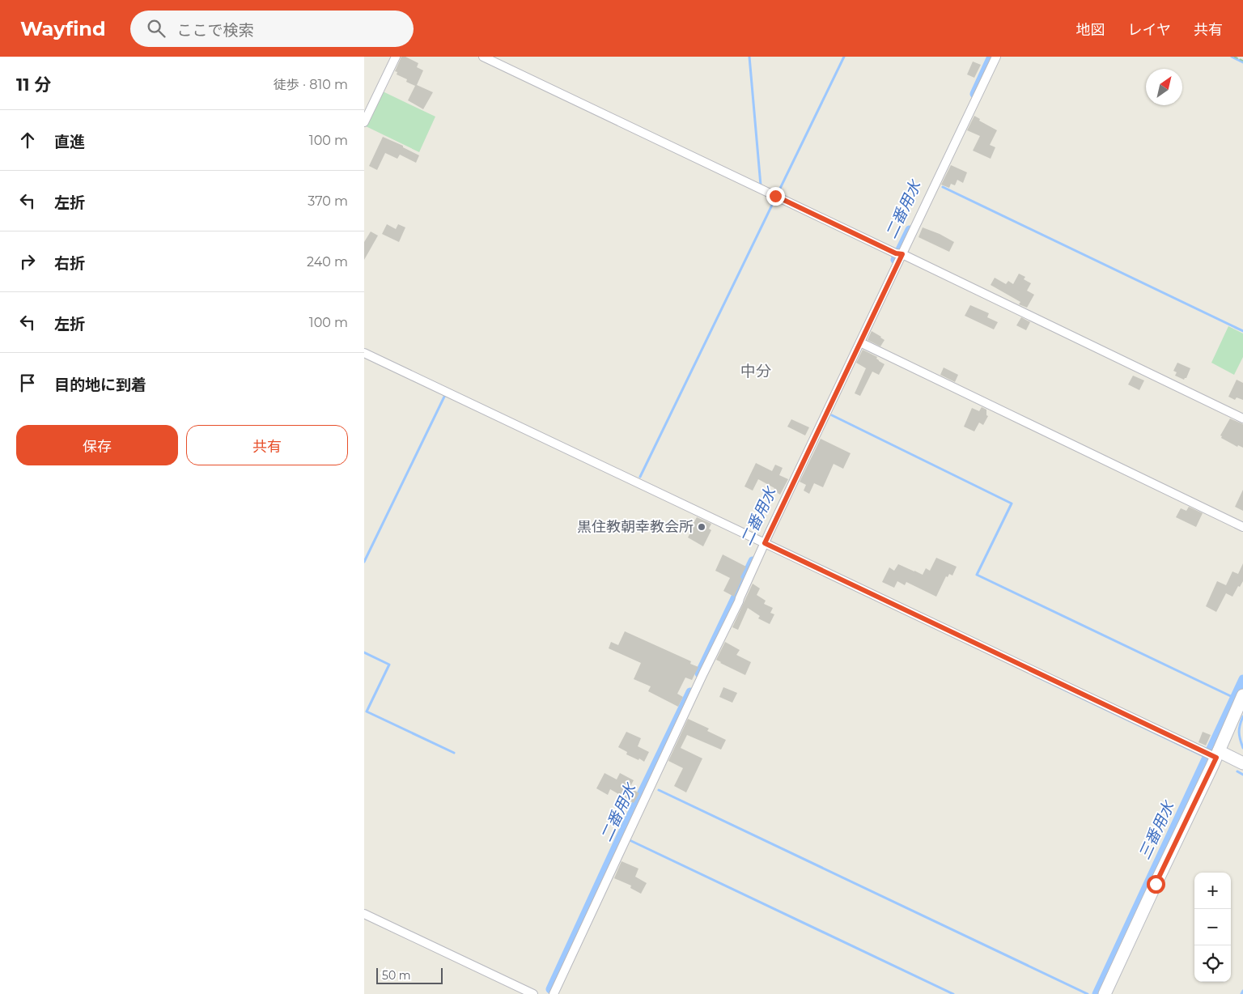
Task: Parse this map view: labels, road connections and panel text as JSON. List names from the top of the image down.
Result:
{
  "districts": ["中分"],
  "water": ["二番用水", "三番用水"],
  "places": ["黒住教朝幸教会所"],
  "scale_bar": "50 m",
  "north": "top right",
  "page": {
    "header": "Wayfind",
    "search": "ここで検索",
    "nav": ["地図", "レイヤ", "共有"],
    "heading": ["11 分", "徒歩 · 810 m"],
    "list": [
      ["直進", "100 m"],
      ["左折", "370 m"],
      ["右折", "240 m"],
      ["左折", "100 m"],
      "目的地に到着"
    ],
    "buttons": ["保存", "共有"],
    "map_buttons": ["+", "−"],
    "scale": "50 m"
  }
}
